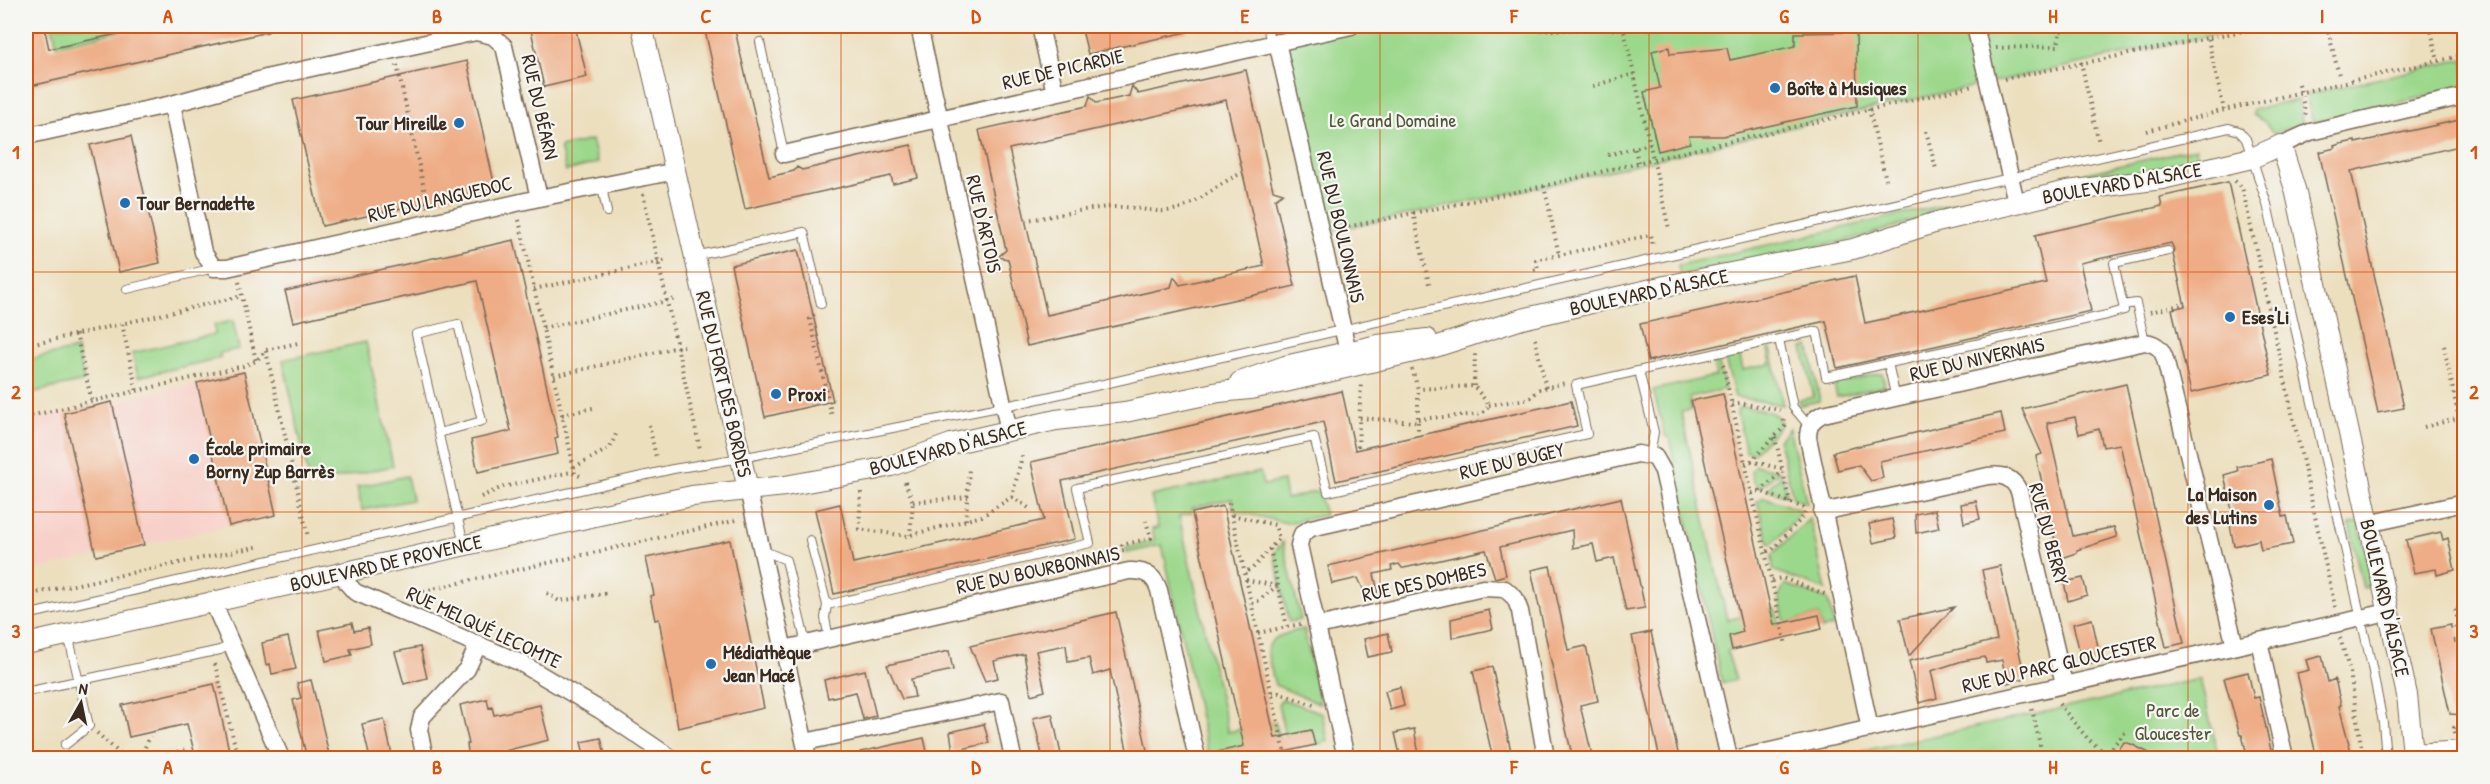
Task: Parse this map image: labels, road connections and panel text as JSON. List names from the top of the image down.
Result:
{
  "streets": {
    "street": [
      "RUE DE PICARDIE",
      "RUE DU BÉARN",
      "BOULEVARD D'ALSACE",
      "RUE DU LANGUEDOC",
      "RUE D'ARTOIS",
      "RUE DU BOULONNAIS",
      "RUE DU NIVERNAIS",
      "RUE DU FORT DES BORDES",
      "RUE DU BUGEY",
      "RUE DU BERRY",
      "BOULEVARD DE PROVENCE",
      "RUE DU BOURBONNAIS",
      "RUE DES DOMBES",
      "RUE MELQUÉ LECOMTE",
      "RUE DU PARC GLOUCESTER"
    ]
  },
  "crossings": [
    ["RUE DE PICARDIE", "RUE D'ARTOIS"],
    ["RUE DE PICARDIE", "RUE DU BOULONNAIS"],
    ["RUE DU BÉARN", "RUE DU LANGUEDOC"],
    ["BOULEVARD D'ALSACE", "RUE D'ARTOIS"],
    ["BOULEVARD D'ALSACE", "RUE DU BOULONNAIS"],
    ["BOULEVARD D'ALSACE", "RUE DU FORT DES BORDES"],
    ["BOULEVARD D'ALSACE", "BOULEVARD DE PROVENCE"],
    ["BOULEVARD D'ALSACE", "RUE DU PARC GLOUCESTER"],
    ["RUE DU LANGUEDOC", "RUE DU FORT DES BORDES"],
    ["RUE DU FORT DES BORDES", "BOULEVARD DE PROVENCE"],
    ["RUE DU FORT DES BORDES", "RUE DU BOURBONNAIS"],
    ["RUE DU BUGEY", "RUE DES DOMBES"],
    ["RUE DU BERRY", "RUE DU PARC GLOUCESTER"],
    ["BOULEVARD DE PROVENCE", "RUE MELQUÉ LECOMTE"]
  ],
  "parks": ["Le Grand Domaine", "Parc de Gloucester"],
  "places": [
    "Boîte à Musiques",
    "Tour Mireille",
    "Tour Bernadette",
    "Eses'Li",
    "Proxi",
    "École primaire Borny Zup Barrès",
    "La Maison des Lutins",
    "Médiathèque Jean Macé"
  ],
  "north": "top",
  "grid": {
    "columns": [
      "A",
      "B",
      "C",
      "D",
      "E",
      "F",
      "G",
      "H",
      "I"
    ],
    "rows": ["1", "2", "3"]
  }
}
